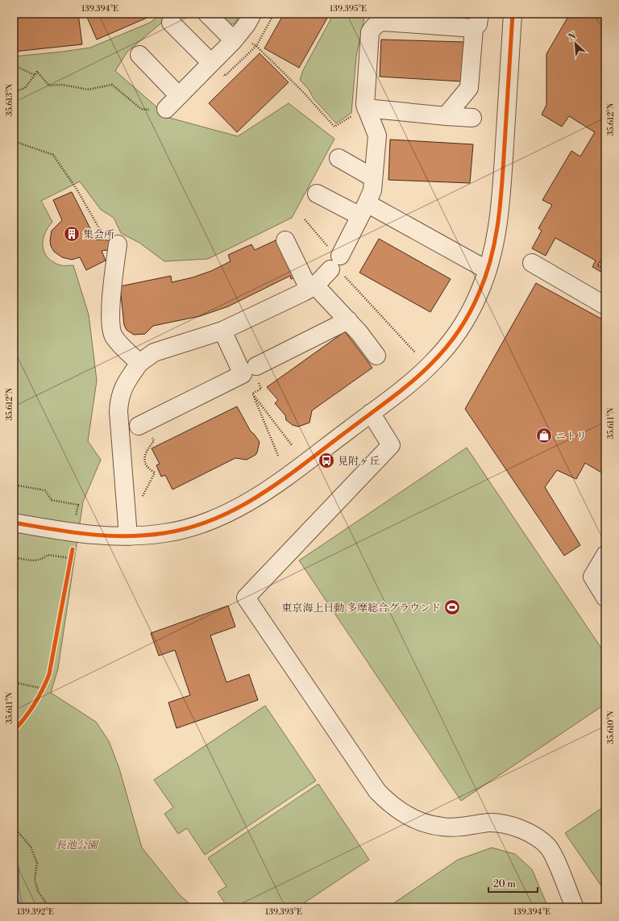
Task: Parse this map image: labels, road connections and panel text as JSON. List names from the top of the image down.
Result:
{
  "parks": ["長池公園"],
  "places": {
    "building": ["集会所"],
    "shop": ["ニトリ"],
    "bus stop": ["見附ヶ丘"],
    "sports": ["東京海上日動 多摩総合グラウンド"]
  },
  "scale_bar": "20 m",
  "north": "top left",
  "coordinates": [
    "139.394°E",
    "139.395°E",
    "35.613°N",
    "35.612°N",
    "35.611°N",
    "35.610°N",
    "139.392°E",
    "139.393°E"
  ]
}
